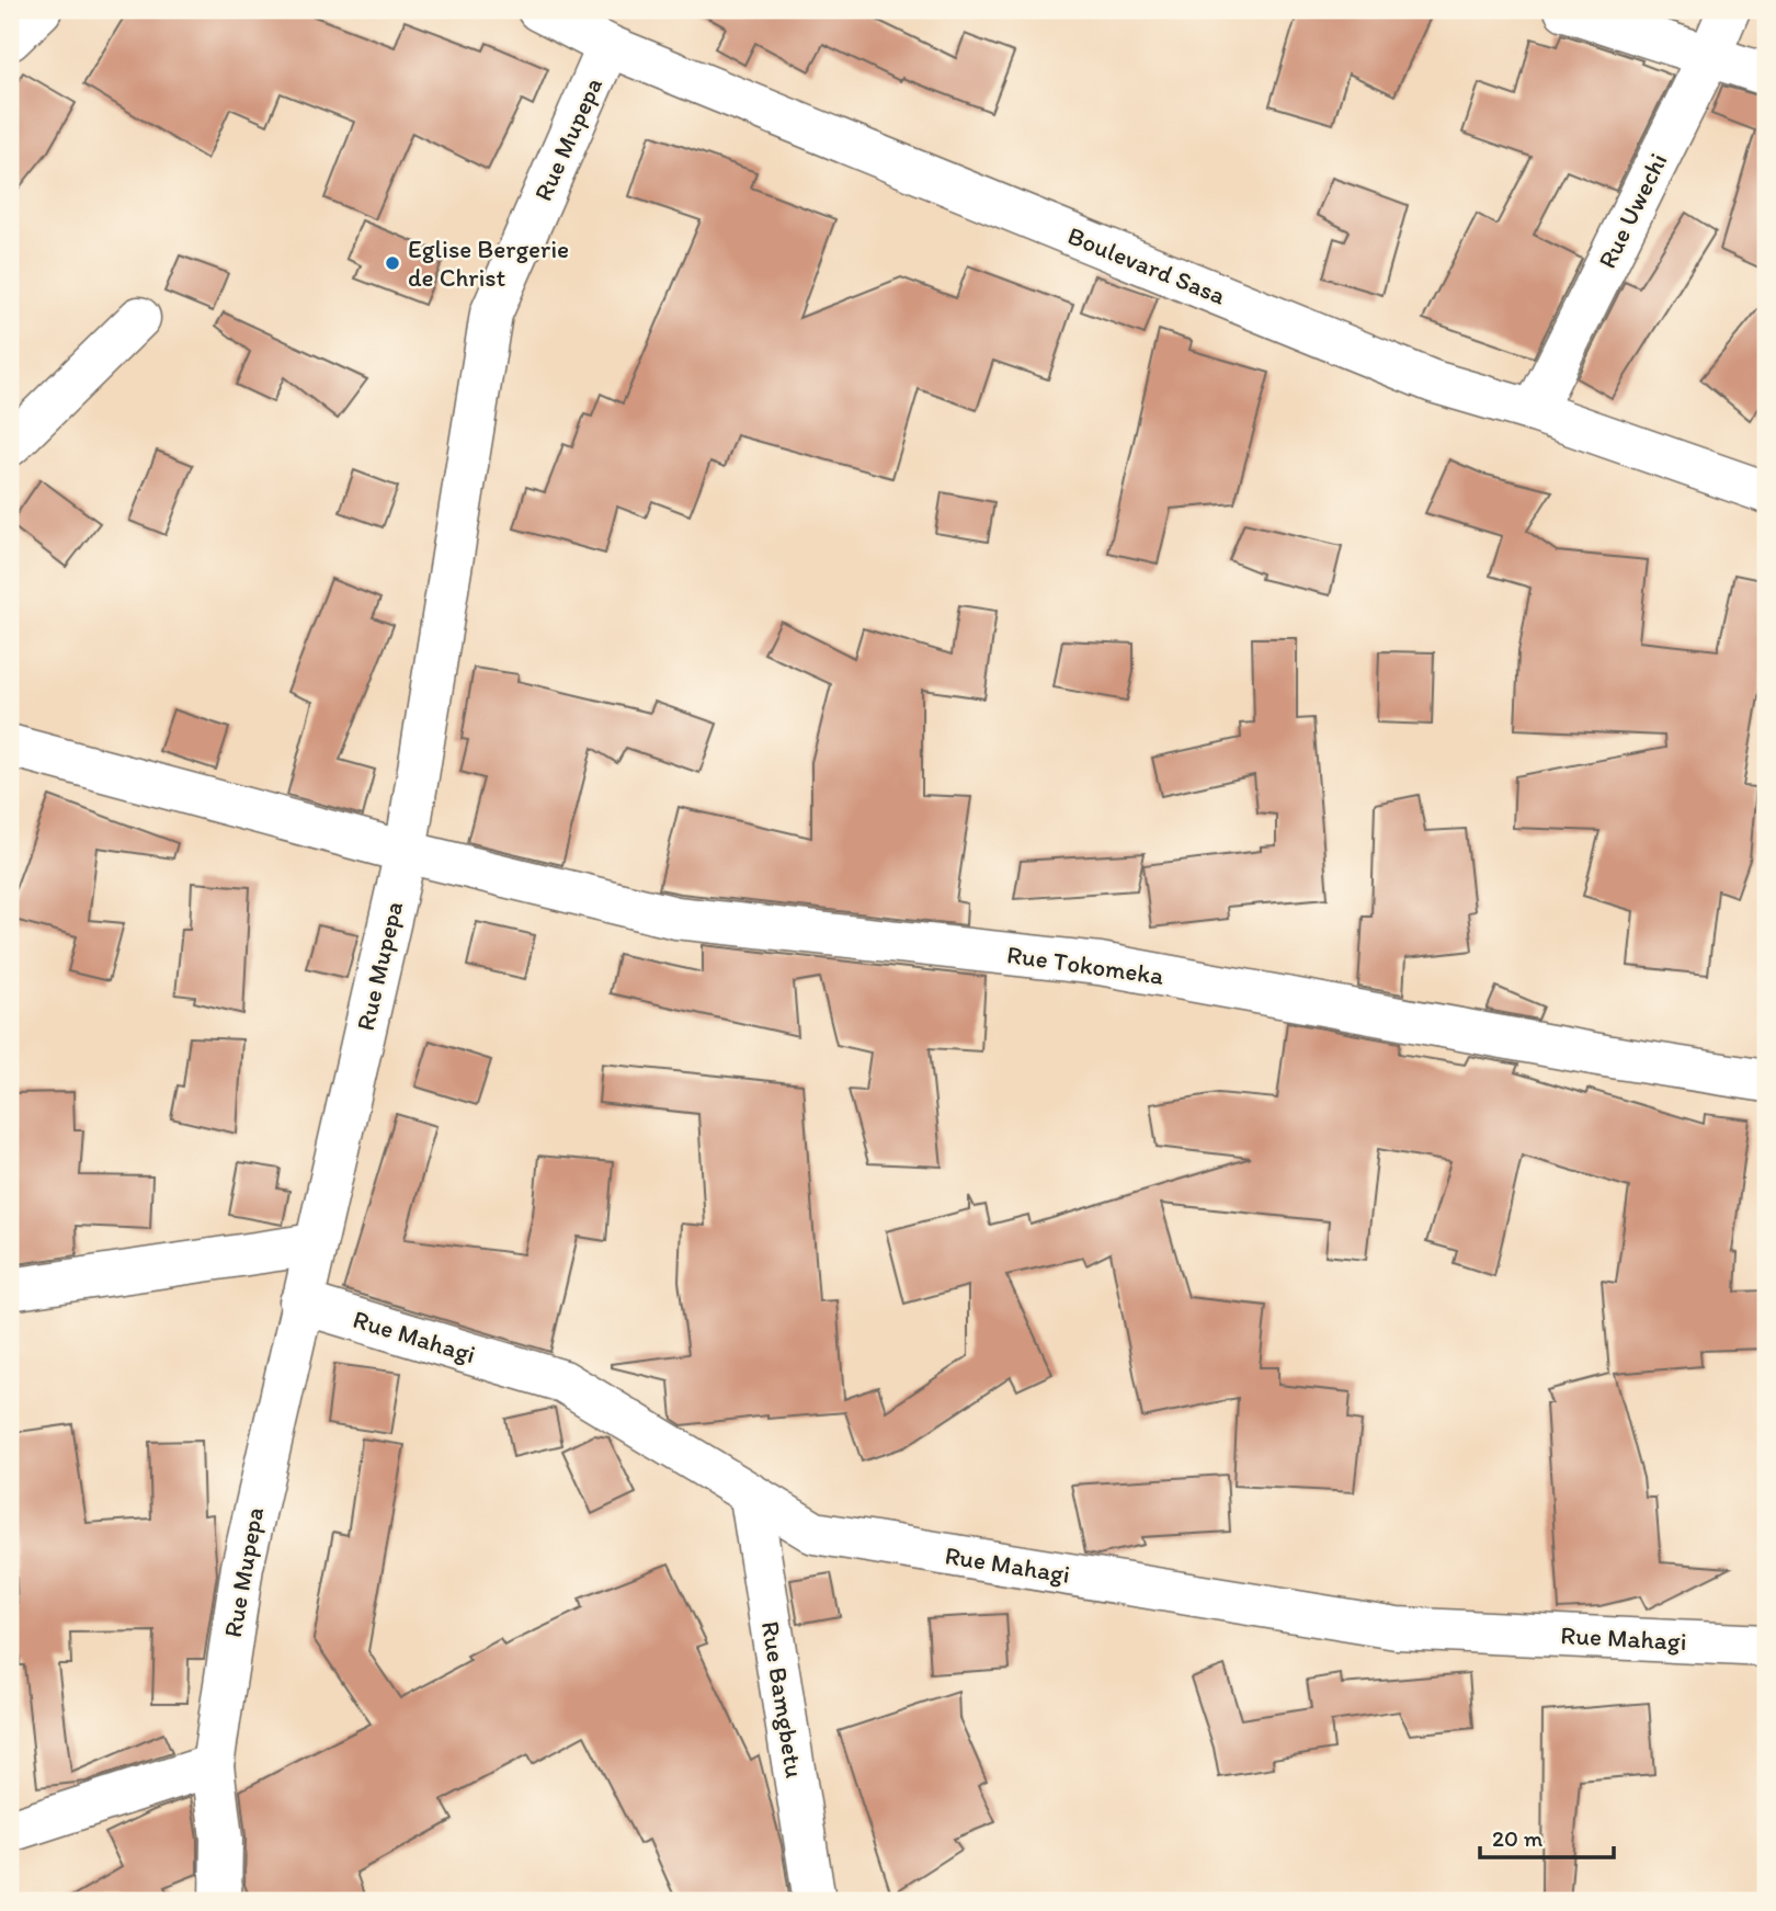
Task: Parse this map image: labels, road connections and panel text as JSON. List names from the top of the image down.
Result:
{
  "streets": {
    "street": [
      "Rue Mupepa",
      "Rue Uwechi",
      "Boulevard Sasa",
      "Rue Tokomeka",
      "Rue Mahagi",
      "Rue Bamgbetu"
    ]
  },
  "crossings": [
    ["Rue Mupepa", "Boulevard Sasa"],
    ["Rue Mupepa", "Rue Tokomeka"],
    ["Rue Mupepa", "Rue Mahagi"],
    ["Rue Uwechi", "Boulevard Sasa"],
    ["Rue Mahagi", "Rue Bamgbetu"]
  ],
  "places": ["Eglise Bergerie de Christ"],
  "scale_bar": "20 m"
}
